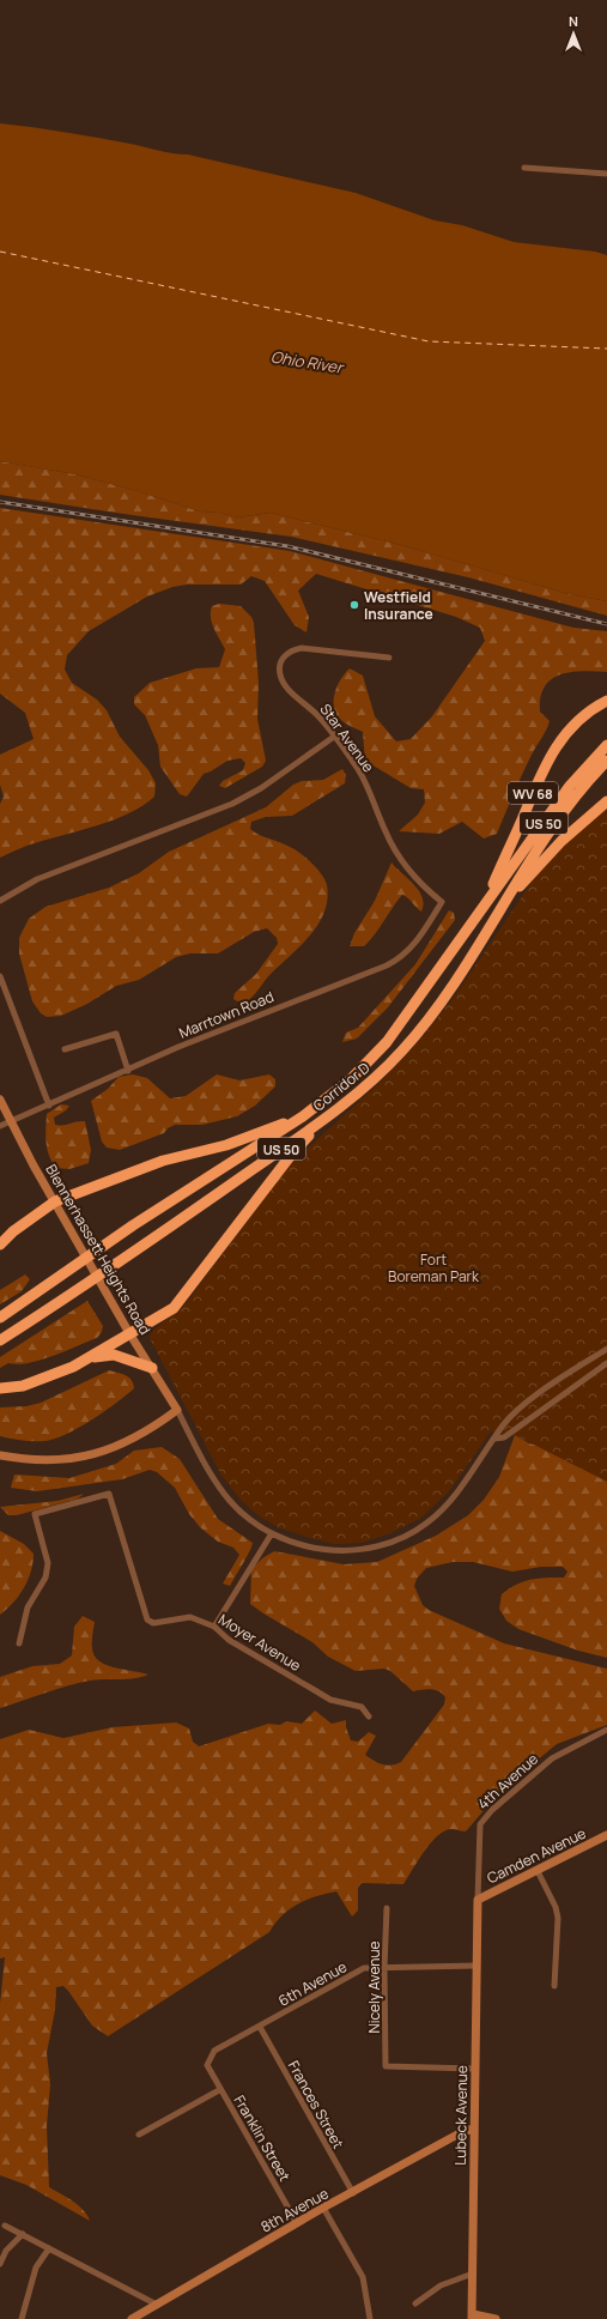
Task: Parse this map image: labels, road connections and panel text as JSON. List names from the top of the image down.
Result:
{
  "streets": {
    "highway": ["WV 68", "US 50", "Corridor D"],
    "street": [
      "Star Avenue",
      "Marrtown Road",
      "Blennerhassett Heights Road",
      "Moyer Avenue",
      "4th Avenue",
      "Camden Avenue",
      "6th Avenue",
      "Nicely Avenue",
      "Frances Street",
      "Lubeck Avenue",
      "Franklin Street",
      "8th Avenue"
    ]
  },
  "crossings": [
    ["Star Avenue", "Marrtown Road"],
    ["WV 68", "Corridor D"],
    ["4th Avenue", "Camden Avenue"],
    ["4th Avenue", "Lubeck Avenue"],
    ["6th Avenue", "Nicely Avenue"],
    ["6th Avenue", "Frances Street"],
    ["6th Avenue", "Lubeck Avenue"],
    ["6th Avenue", "Franklin Street"],
    ["Nicely Avenue", "Lubeck Avenue"],
    ["Frances Street", "8th Avenue"],
    ["Lubeck Avenue", "8th Avenue"],
    ["Franklin Street", "8th Avenue"]
  ],
  "water": ["Ohio River"],
  "parks": ["Fort Boreman Park"],
  "places": ["Westfield Insurance"],
  "north": "top"
}
